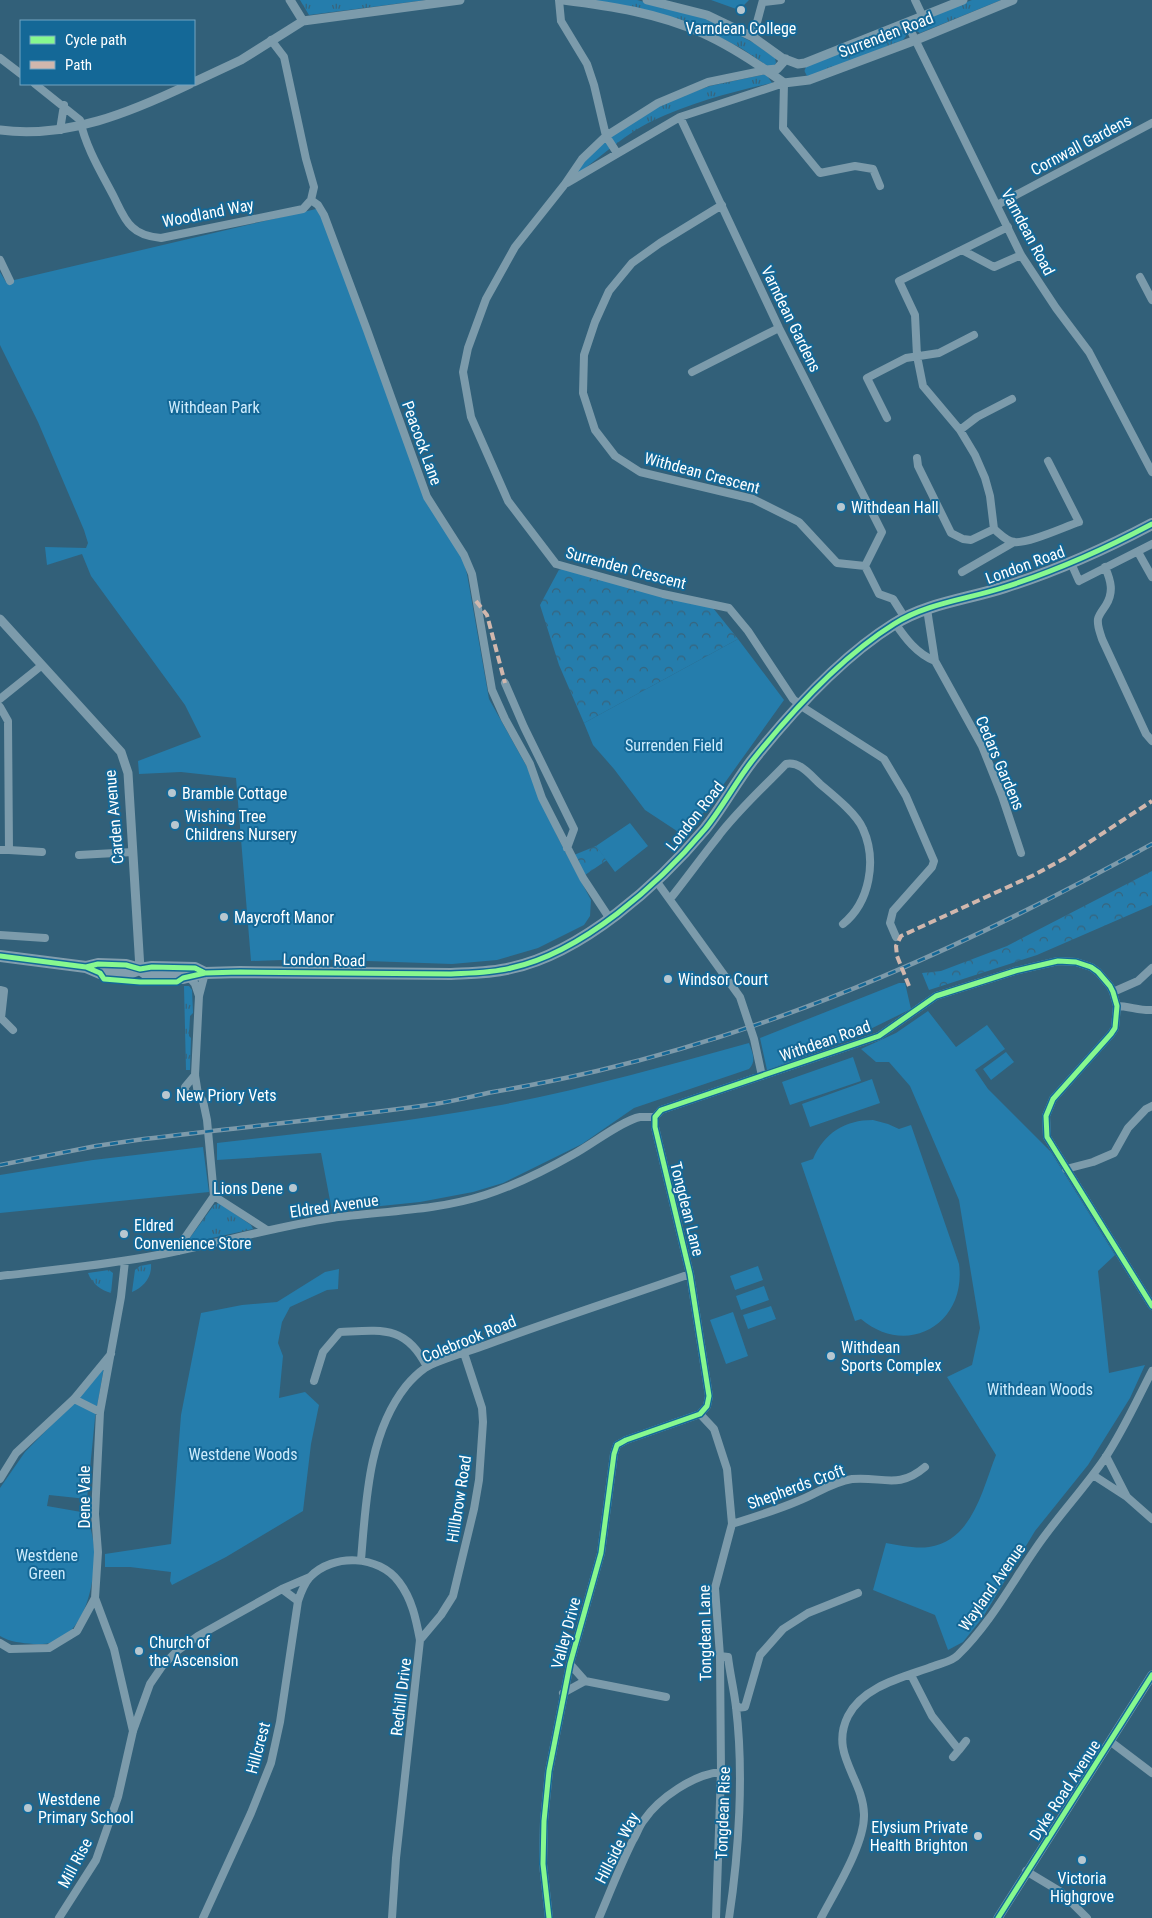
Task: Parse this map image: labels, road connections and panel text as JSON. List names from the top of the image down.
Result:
{
  "streets": {
    "highway": ["London Road"],
    "street": [
      "Surrenden Road",
      "Cornwall Gardens",
      "Woodland Way",
      "Varndean Road",
      "Varndean Gardens",
      "Peacock Lane",
      "Withdean Crescent",
      "Surrenden Crescent",
      "Cedars Gardens",
      "Carden Avenue",
      "Withdean Road",
      "Eldred Avenue",
      "Tongdean Lane",
      "Colebrook Road",
      "Shepherds Croft",
      "Dene Vale",
      "Hillbrow Road",
      "Wayland Avenue",
      "Valley Drive",
      "Redhill Drive",
      "Hillcrest",
      "Dyke Road Avenue",
      "Tongdean Rise",
      "Hillside Way",
      "Mill Rise"
    ]
  },
  "crossings": [
    ["Surrenden Road", "Varndean Road"],
    ["Surrenden Road", "Surrenden Crescent"],
    ["Cornwall Gardens", "Varndean Road"],
    ["Woodland Way", "Peacock Lane"],
    ["Varndean Gardens", "Withdean Crescent"],
    ["Varndean Gardens", "Surrenden Crescent"],
    ["Varndean Gardens", "Cedars Gardens"],
    ["Peacock Lane", "London Road"],
    ["Withdean Crescent", "Cedars Gardens"],
    ["London Road", "Surrenden Crescent"],
    ["London Road", "Cedars Gardens"],
    ["London Road", "Carden Avenue"],
    ["Eldred Avenue", "Tongdean Lane"],
    ["Eldred Avenue", "Dene Vale"],
    ["Tongdean Lane", "Colebrook Road"],
    ["Tongdean Lane", "Shepherds Croft"],
    ["Tongdean Lane", "Valley Drive"],
    ["Tongdean Lane", "Tongdean Rise"],
    ["Tongdean Lane", "Hillside Way"],
    ["Colebrook Road", "Hillbrow Road"],
    ["Colebrook Road", "Redhill Drive"],
    ["Dene Vale", "Mill Rise"],
    ["Hillbrow Road", "Redhill Drive"],
    ["Hillcrest", "Mill Rise"]
  ],
  "parks": [
    "Withdean Park",
    "Surrenden Field",
    "Withdean Woods",
    "Westdene Woods",
    "Westdene Green"
  ],
  "places": [
    "Varndean College",
    "Withdean Hall",
    "Bramble Cottage",
    "Wishing Tree Childrens Nursery",
    "Maycroft Manor",
    "Windsor Court",
    "New Priory Vets",
    "Lions Dene",
    "Eldred Convenience Store",
    "Withdean Sports Complex",
    "Church of the Ascension",
    "Westdene Primary School",
    "Elysium Private Health Brighton",
    "Victoria Highgrove"
  ],
  "legend": ["Cycle path", "Path"]
}
